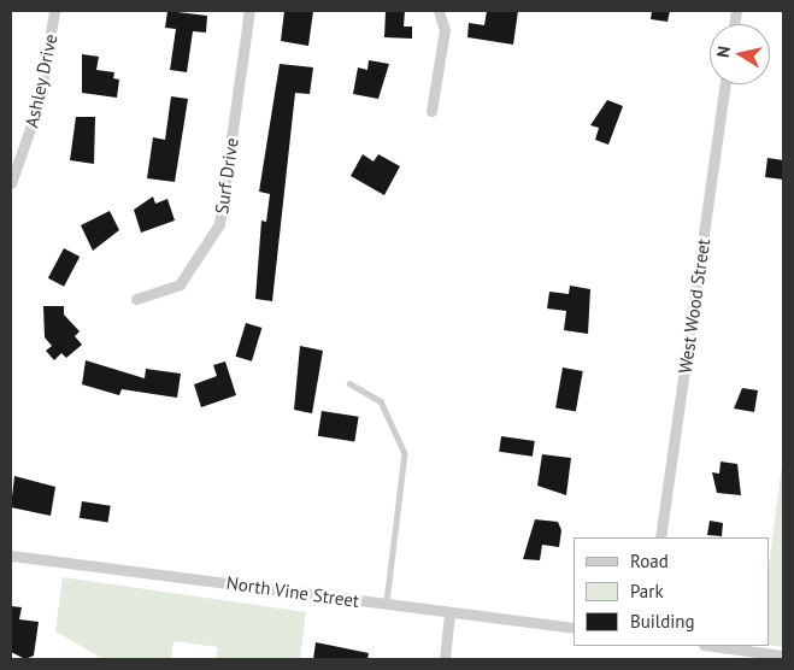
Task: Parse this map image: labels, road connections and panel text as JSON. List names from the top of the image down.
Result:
{
  "streets": {
    "street": [
      "Ashley Drive",
      "Surf Drive",
      "West Wood Street",
      "North Vine Street"
    ]
  },
  "legend": ["Road", "Park", "Building"],
  "north": "left"
}
